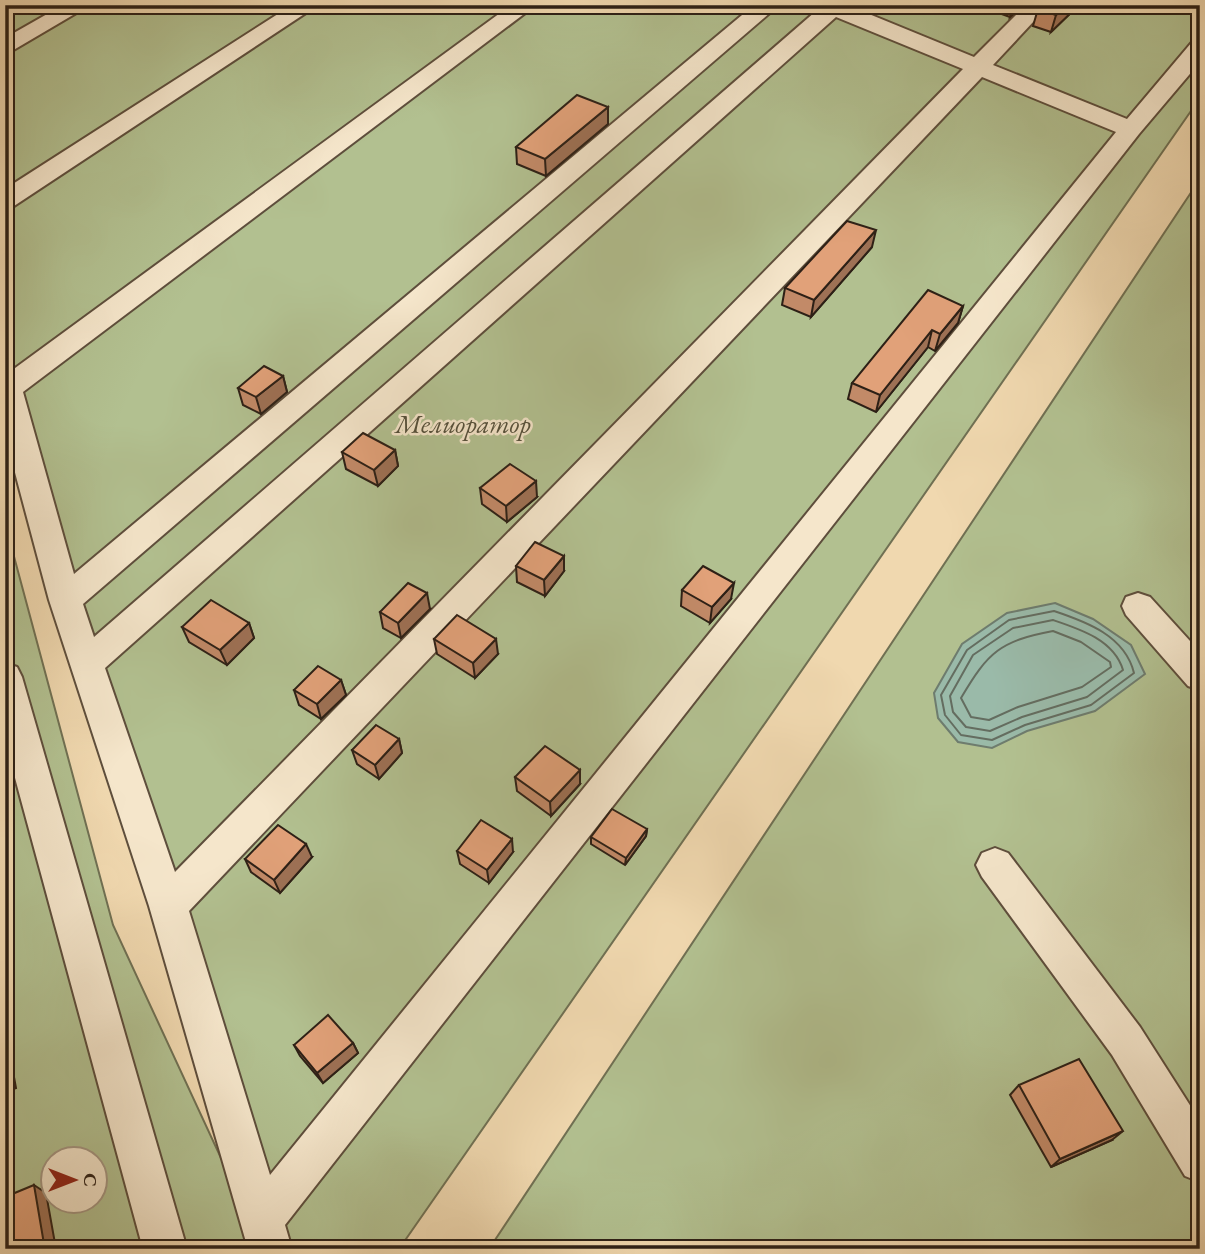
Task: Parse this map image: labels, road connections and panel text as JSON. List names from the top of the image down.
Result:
{
  "parks": ["Мелиоратор"],
  "north": "right"
}
